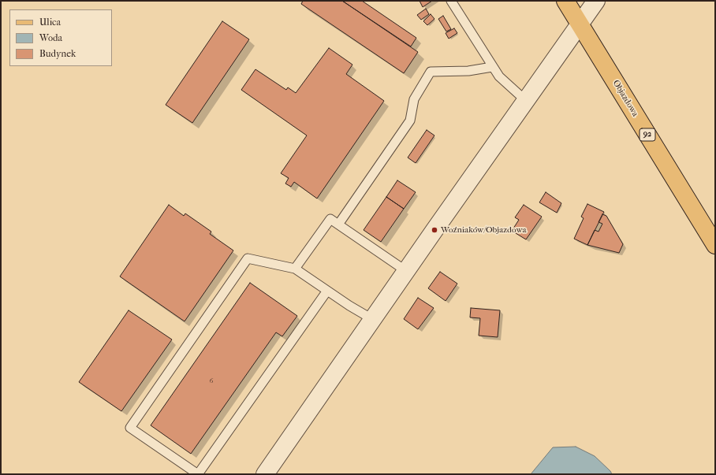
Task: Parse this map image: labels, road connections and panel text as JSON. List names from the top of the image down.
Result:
{
  "streets": {
    "main road": ["Objazdowa", "92"]
  },
  "places": ["Woźniaków/Objazdowa"],
  "house_numbers": ["6"],
  "legend": ["Ulica", "Woda", "Budynek"]
}
